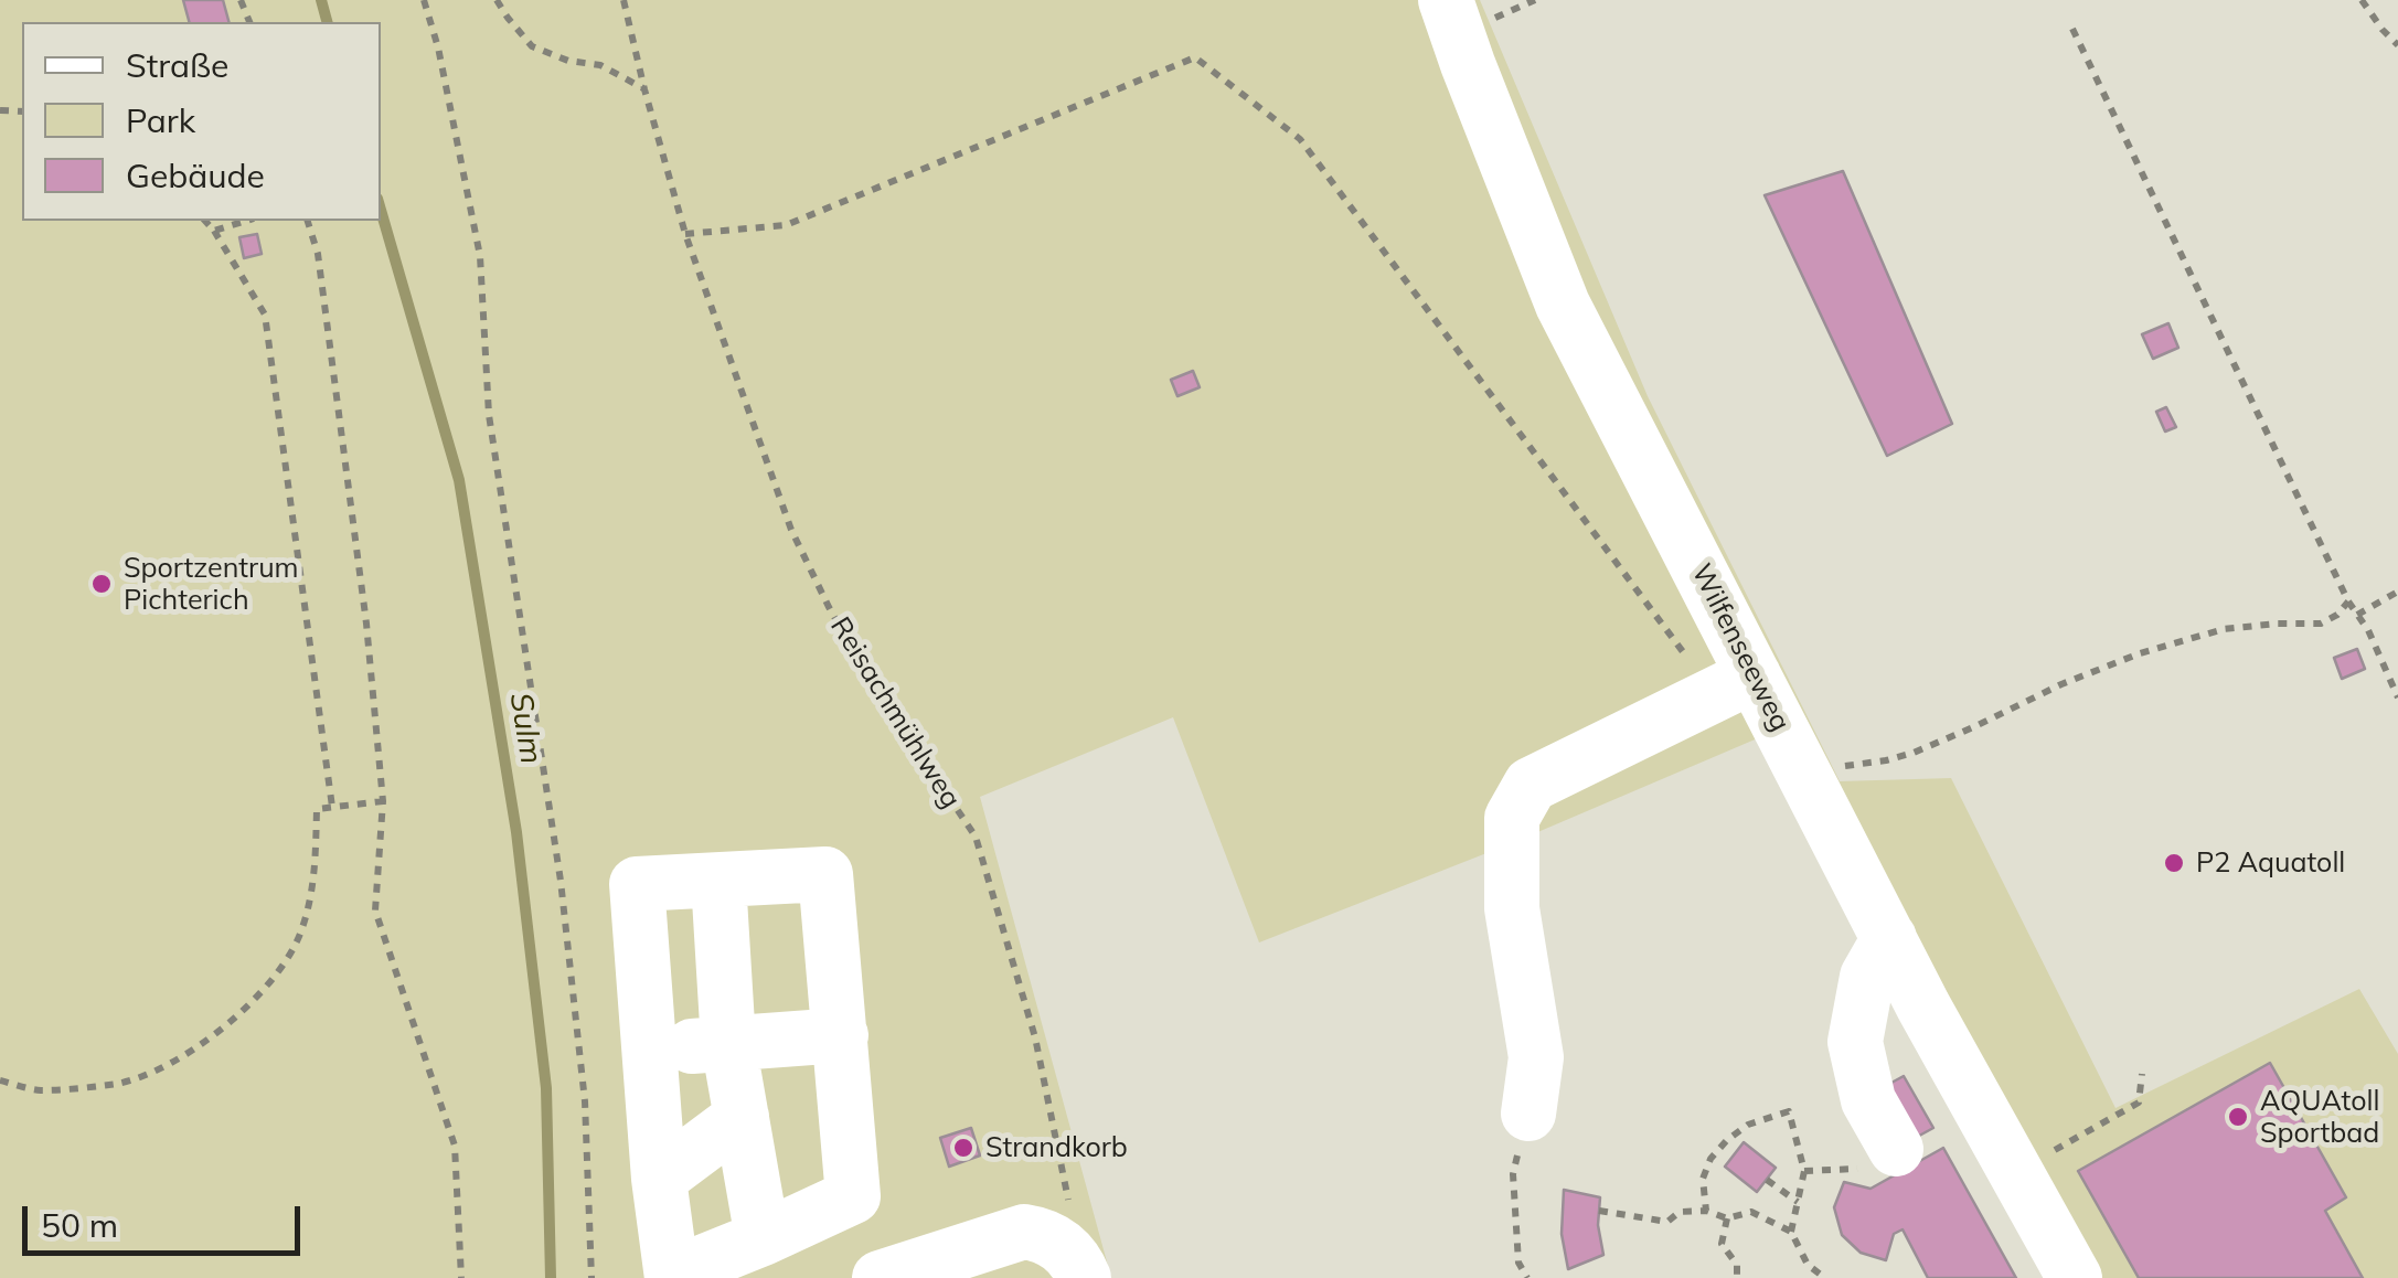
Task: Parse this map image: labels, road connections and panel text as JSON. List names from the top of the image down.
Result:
{
  "streets": {
    "street": ["Wilfenseeweg"],
    "path": ["Reisachmühlweg"]
  },
  "water": ["Sulm"],
  "places": [
    "Sportzentrum Pichterich",
    "P2 Aquatoll",
    "AQUAtoll Sportbad",
    "Strandkorb"
  ],
  "legend": ["Straße", "Park", "Gebäude"],
  "scale_bar": "50 m"
}
